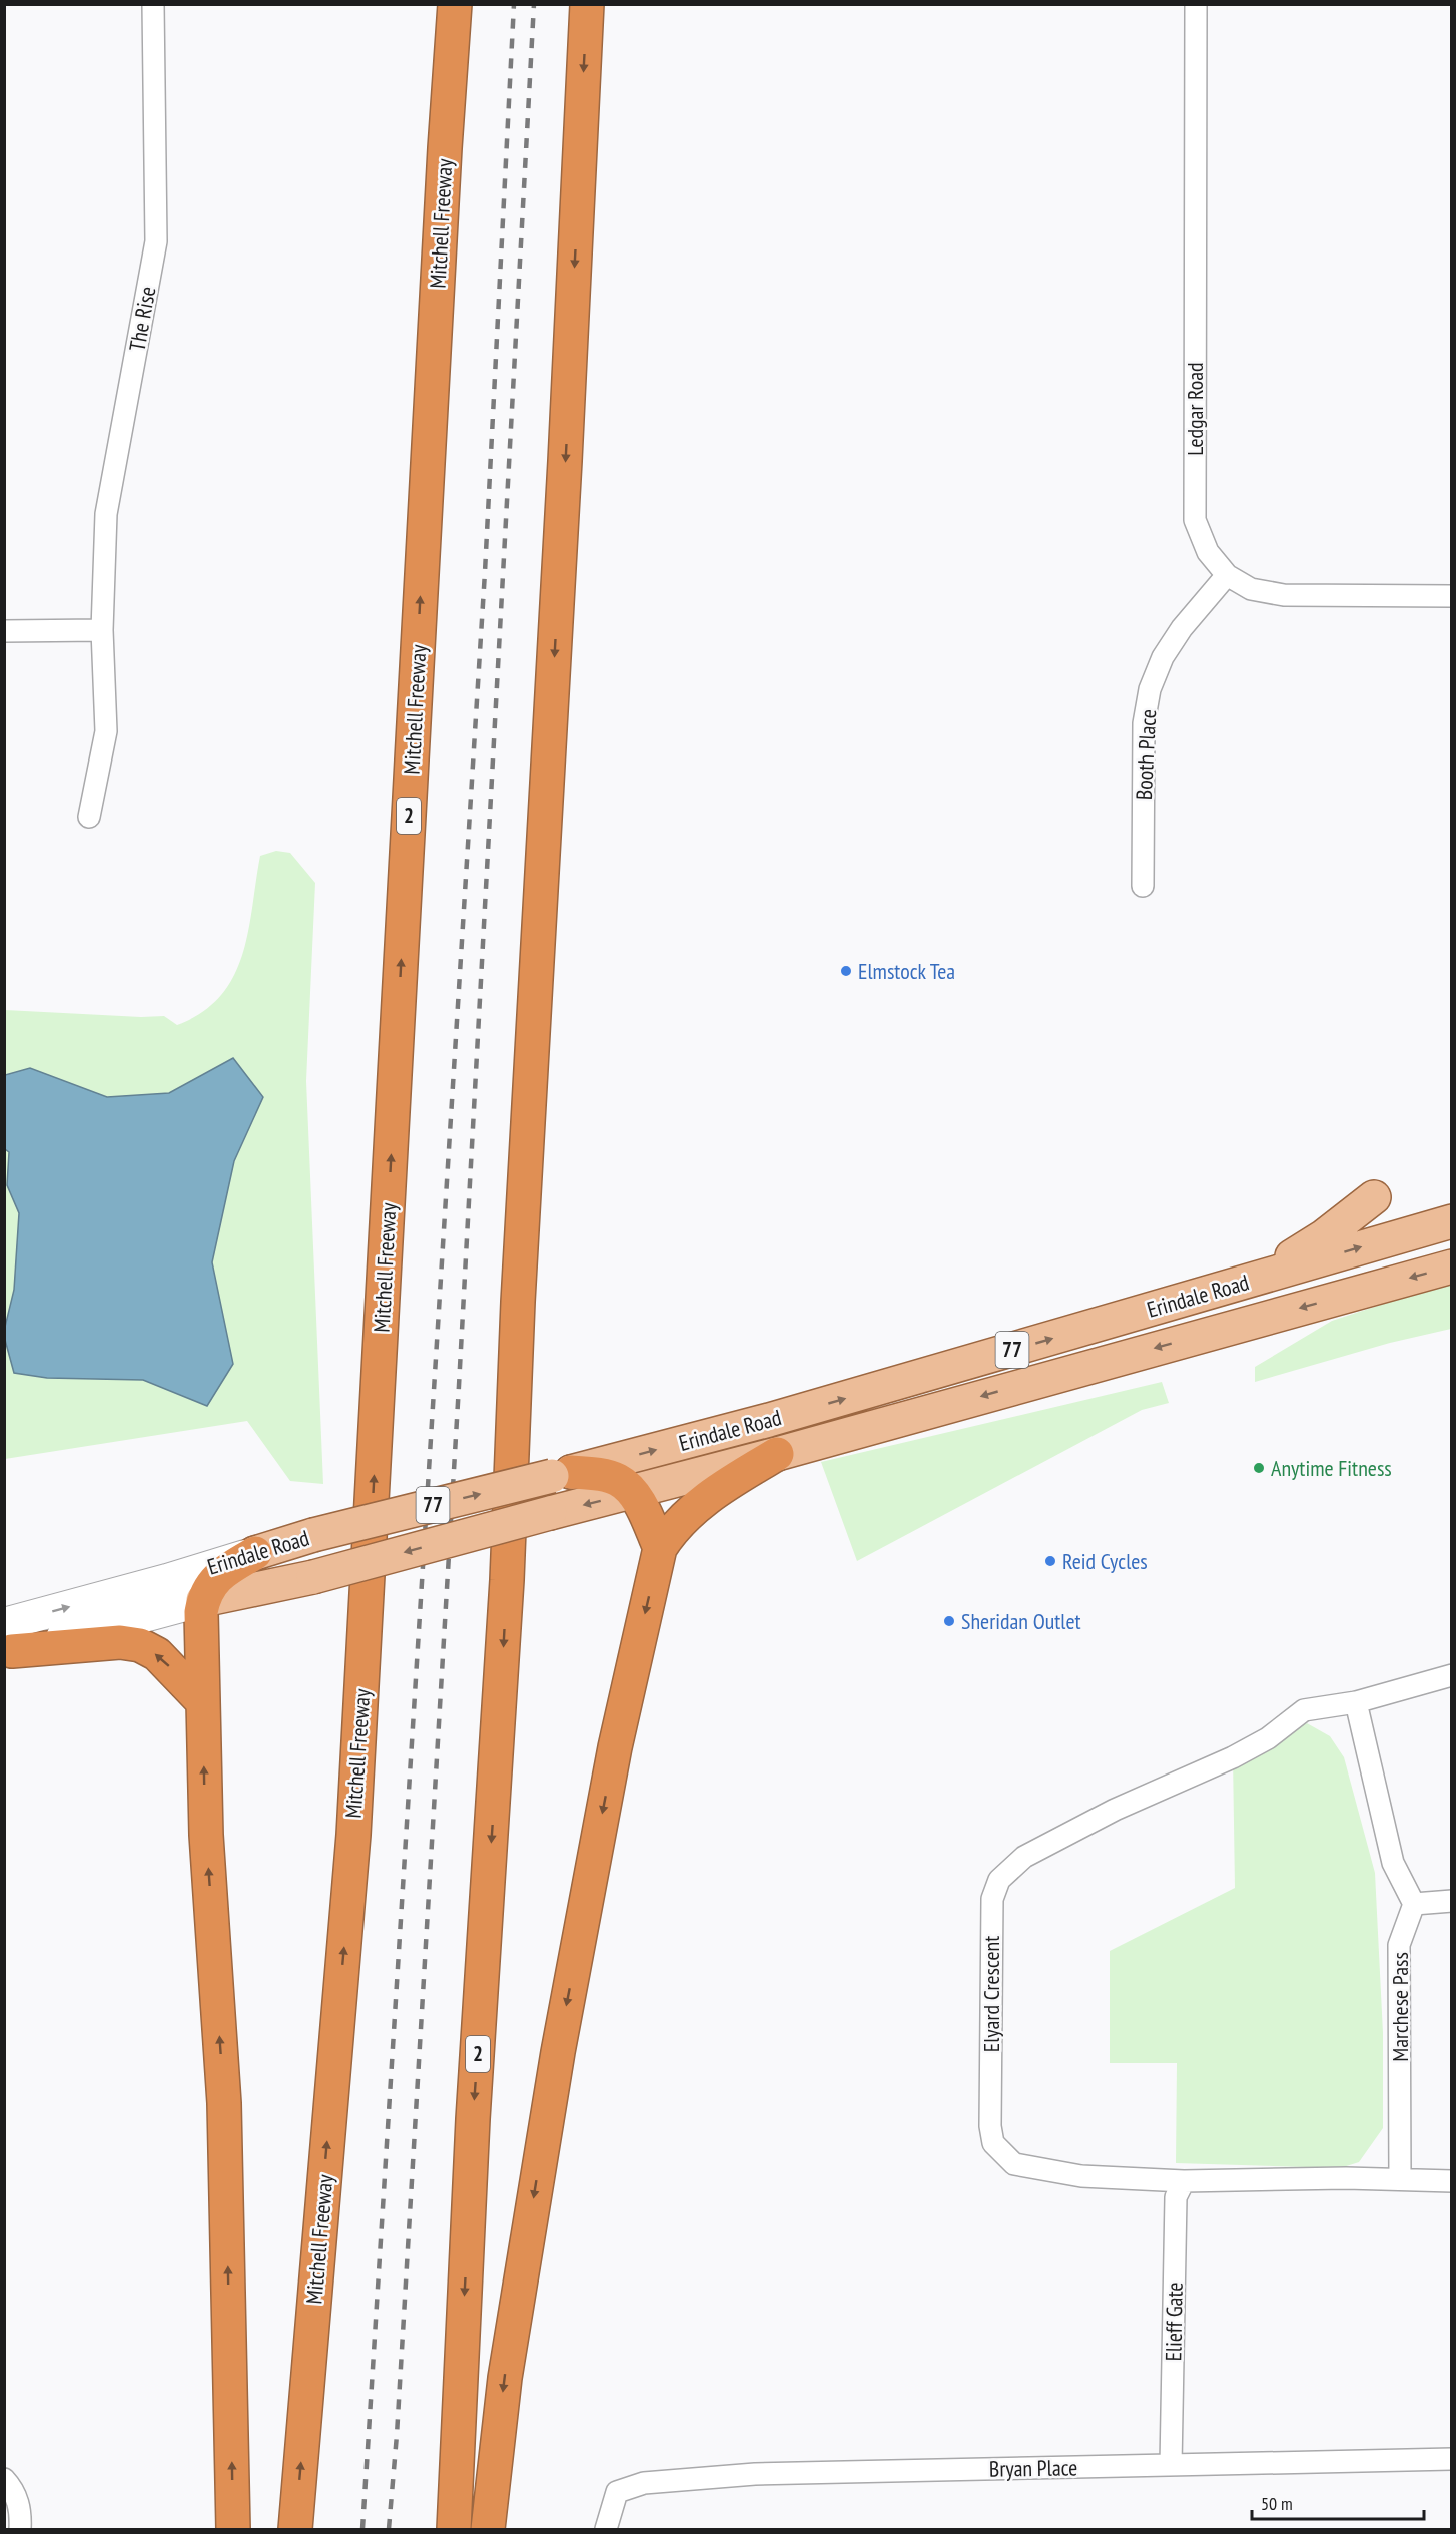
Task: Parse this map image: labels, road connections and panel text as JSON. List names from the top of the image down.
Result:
{
  "streets": {
    "highway": ["Mitchell Freeway", "2"],
    "main road": ["Erindale Road", "77"],
    "street": [
      "The Rise",
      "Ledgar Road",
      "Booth Place",
      "Elyard Crescent",
      "Marchese Pass",
      "Elieff Gate",
      "Bryan Place"
    ]
  },
  "crossings": [
    ["Ledgar Road", "Booth Place"],
    ["Elyard Crescent", "Marchese Pass"],
    ["Elyard Crescent", "Elieff Gate"],
    ["Elieff Gate", "Bryan Place"]
  ],
  "places": [
    "Elmstock Tea",
    "Anytime Fitness",
    "Reid Cycles",
    "Sheridan Outlet"
  ],
  "scale_bar": "50 m"
}
